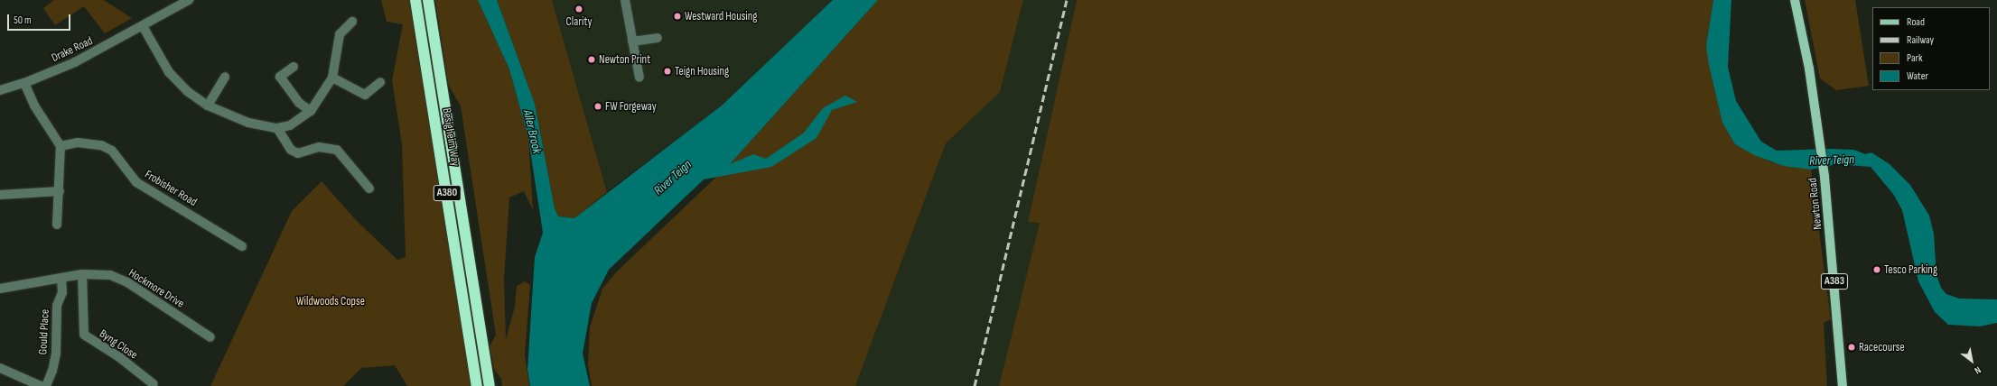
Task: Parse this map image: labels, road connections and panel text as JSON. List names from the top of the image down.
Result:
{
  "streets": {
    "highway": ["Besigheim Way", "A380"],
    "main road": ["Newton Road", "A383"],
    "street": [
      "Drake Road",
      "Frobisher Road",
      "Hockmore Drive",
      "Gould Place",
      "Byng Close"
    ]
  },
  "crossings": [
    ["Hockmore Drive", "Gould Place"],
    ["Hockmore Drive", "Byng Close"]
  ],
  "water": ["Aller Brook", "River Teign"],
  "parks": ["Wildwoods Copse"],
  "places": [
    "Clarity",
    "Westward Housing",
    "Newton Print",
    "Teign Housing",
    "FW Forgeway",
    "Tesco Parking",
    "Racecourse"
  ],
  "legend": [
    "Road",
    "Railway",
    "Park",
    "Water"
  ],
  "scale_bar": "50 m",
  "north": "bottom right"
}
